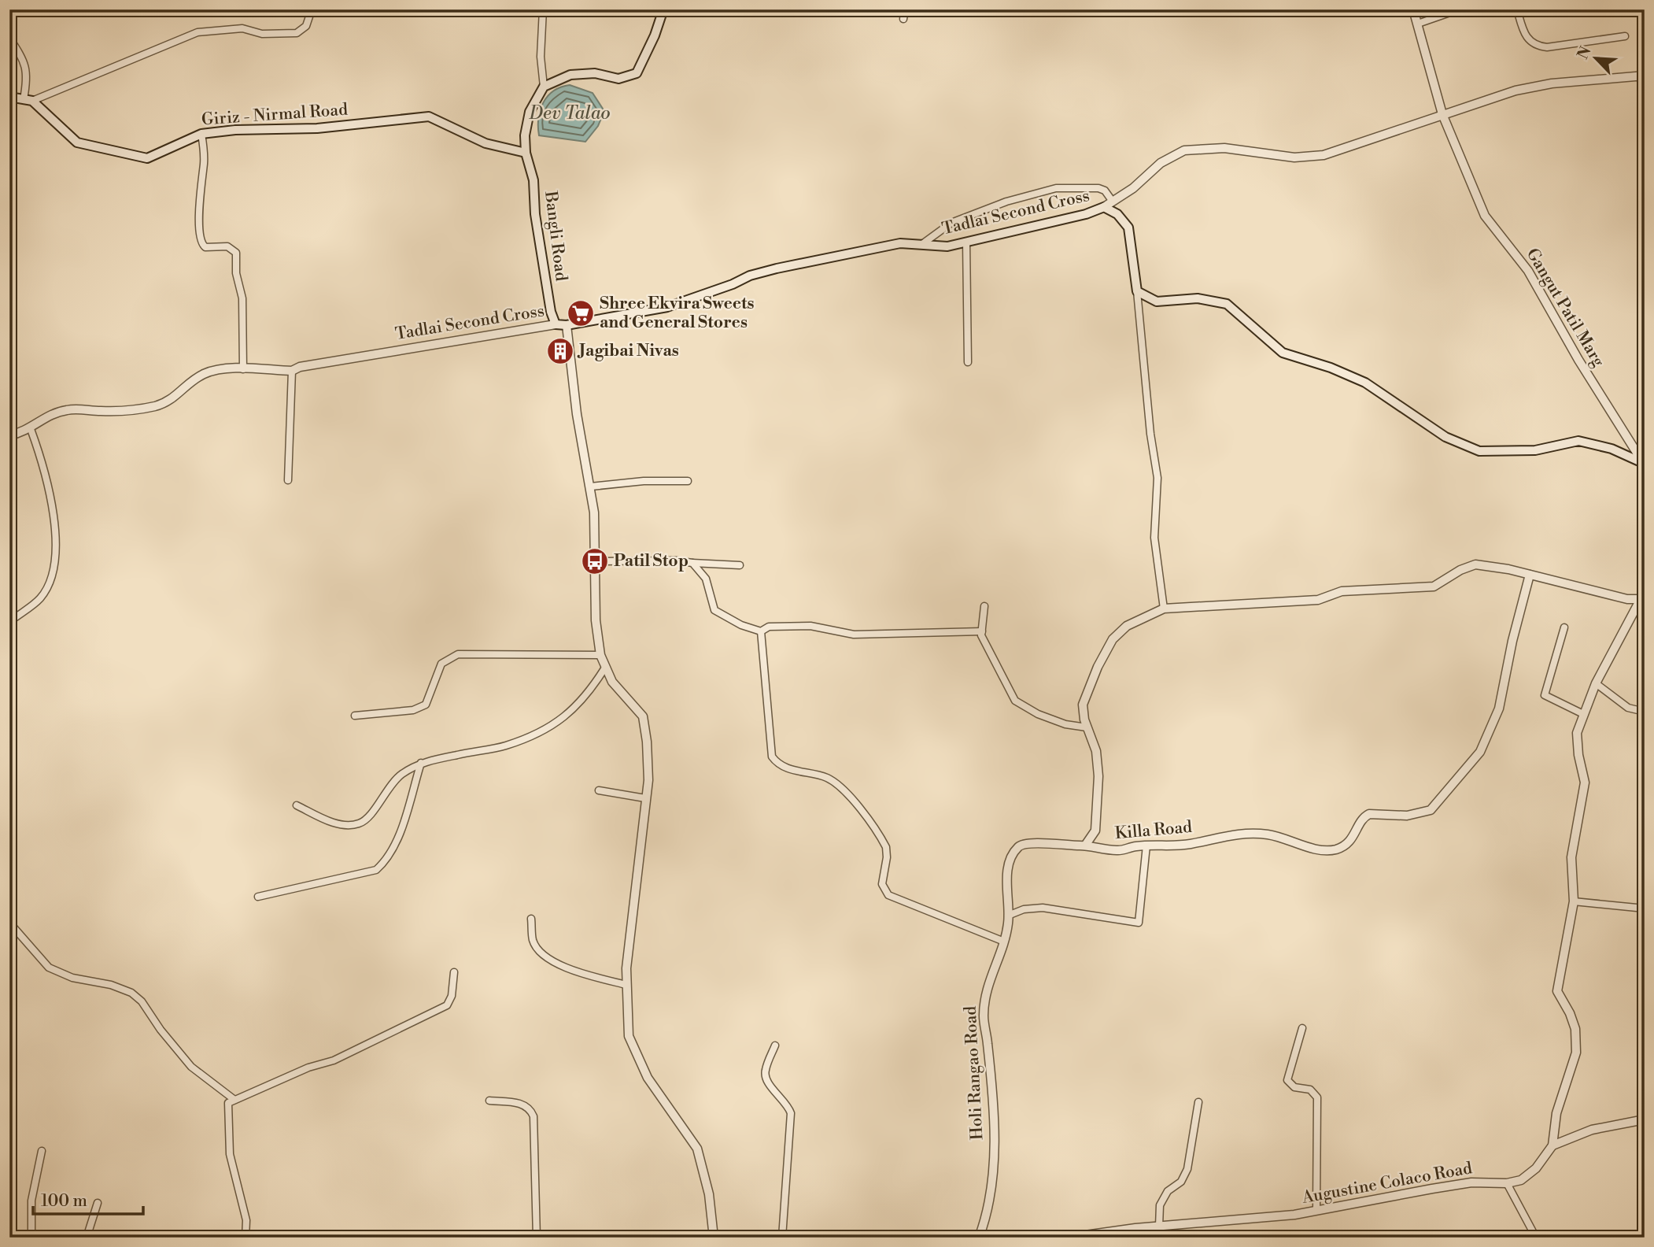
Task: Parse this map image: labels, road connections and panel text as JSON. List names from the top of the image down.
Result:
{
  "streets": {
    "main road": ["Giriz - Nirmal Road", "Tadlai Second Cross", "Bangli Road"],
    "street": [
      "Gangut Patil Marg",
      "Killa Road",
      "Holi Rangao Road",
      "Augustine Colaco Road"
    ]
  },
  "crossings": [
    ["Giriz - Nirmal Road", "Bangli Road"],
    ["Tadlai Second Cross", "Bangli Road"],
    ["Tadlai Second Cross", "Gangut Patil Marg"],
    ["Killa Road", "Holi Rangao Road"],
    ["Killa Road", "Augustine Colaco Road"]
  ],
  "water": ["Dev Talao"],
  "places": {
    "supermarket": ["Shree Ekvira Sweets and General Stores"],
    "building": ["Jagibai Nivas"],
    "bus stop": ["Patil Stop"]
  },
  "scale_bar": "100 m",
  "north": "top left"
}
